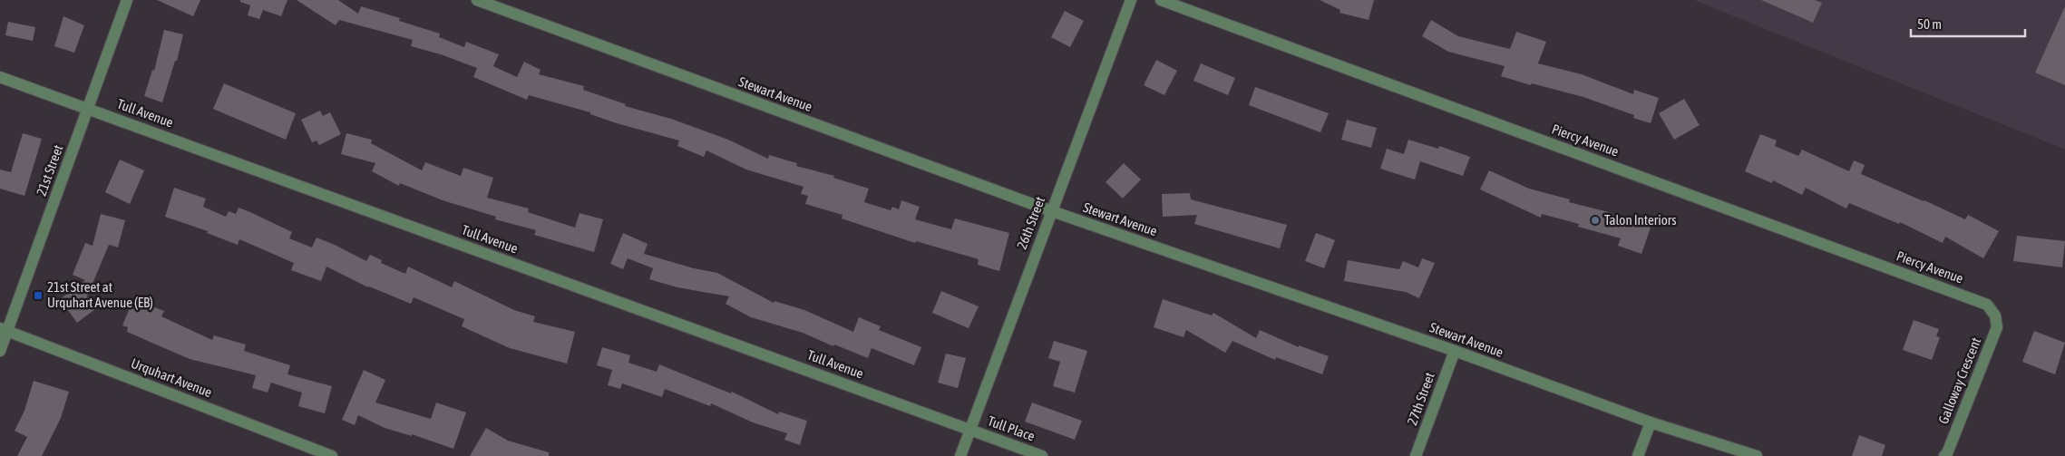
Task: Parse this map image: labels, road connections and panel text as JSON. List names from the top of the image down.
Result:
{
  "streets": {
    "street": [
      "Stewart Avenue",
      "Tull Avenue",
      "Piercy Avenue",
      "21st Street",
      "26th Street",
      "Urquhart Avenue",
      "Galloway Crescent",
      "27th Street",
      "Tull Place"
    ]
  },
  "crossings": [
    ["Stewart Avenue", "26th Street"],
    ["Stewart Avenue", "27th Street"],
    ["Tull Avenue", "21st Street"],
    ["Tull Avenue", "26th Street"],
    ["Tull Avenue", "Tull Place"],
    ["Piercy Avenue", "Galloway Crescent"],
    ["21st Street", "Urquhart Avenue"],
    ["26th Street", "Tull Place"]
  ],
  "places": {
    "other": ["Talon Interiors"],
    "transit": ["21st Street at Urquhart Avenue (EB)"]
  },
  "scale_bar": "50 m"
}
